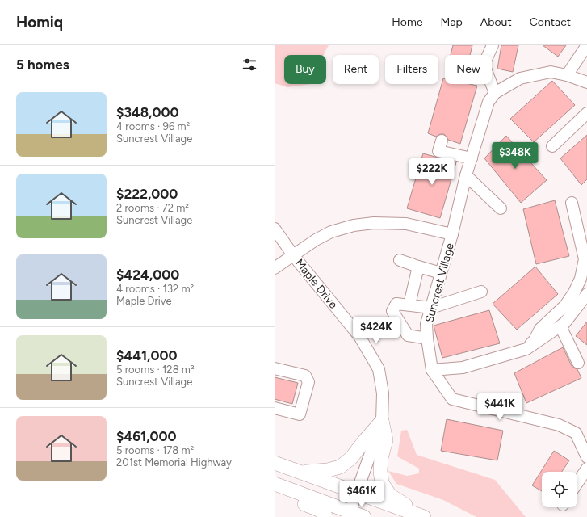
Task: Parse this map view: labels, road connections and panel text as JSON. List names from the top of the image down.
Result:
{
  "streets": {
    "street": ["Suncrest Village", "Maple Drive"]
  },
  "crossings": [
    ["Suncrest Village", "Maple Drive"]
  ],
  "page": {
    "header": "Homiq",
    "nav": [
      "Home",
      "Map",
      "About",
      "Contact"
    ],
    "heading": "5 homes",
    "chip": [
      "Buy",
      "Rent",
      "Filters",
      "New"
    ],
    "list": [
      {
        "name": "$348,000",
        "note": "4 rooms · 96 m² · Suncrest Village"
      },
      {
        "name": "$222,000",
        "note": "2 rooms · 72 m² · Suncrest Village"
      },
      {
        "name": "$424,000",
        "note": "4 rooms · 132 m² · Maple Drive"
      },
      {
        "name": "$441,000",
        "note": "5 rooms · 128 m² · Suncrest Village"
      },
      {
        "name": "$461,000",
        "note": "5 rooms · 178 m² · 201st Memorial Highway"
      }
    ],
    "price": [
      "$348K",
      "$222K",
      "$424K",
      "$441K",
      "$461K"
    ]
  }
}
